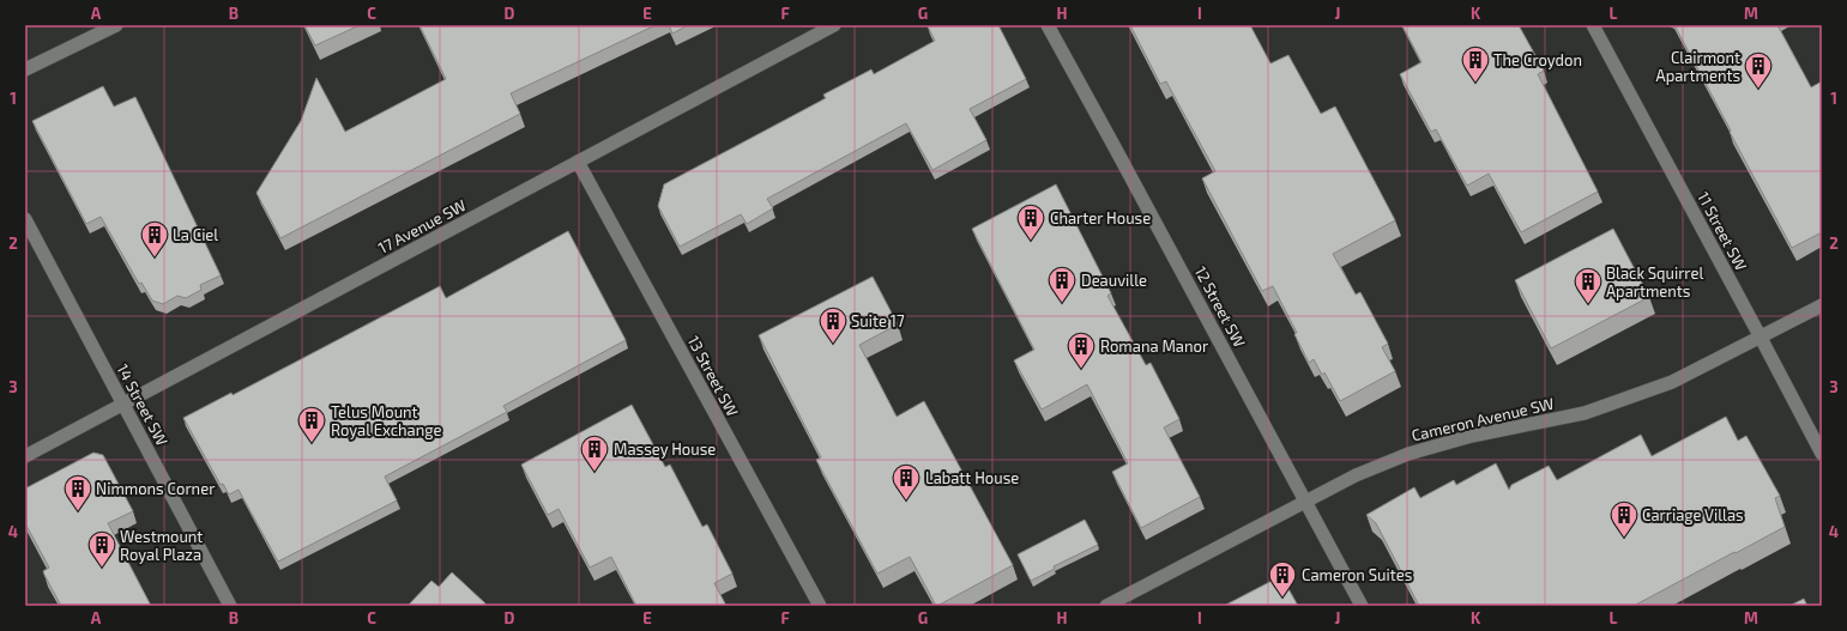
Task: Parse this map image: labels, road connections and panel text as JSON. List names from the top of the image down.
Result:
{
  "streets": {
    "street": [
      "17 Avenue SW",
      "11 Street SW",
      "12 Street SW",
      "13 Street SW",
      "14 Street SW",
      "Cameron Avenue SW"
    ]
  },
  "crossings": [
    ["17 Avenue SW", "13 Street SW"],
    ["17 Avenue SW", "14 Street SW"],
    ["11 Street SW", "Cameron Avenue SW"],
    ["12 Street SW", "Cameron Avenue SW"]
  ],
  "places": {
    "building": [
      "The Croydon",
      "Clairmont Apartments",
      "Charter House",
      "La Ciel",
      "Deauville",
      "Black Squirrel Apartments",
      "Suite 17",
      "Romana Manor",
      "Telus Mount Royal Exchange",
      "Massey House",
      "Labatt House",
      "Nimmons Corner",
      "Carriage Villas",
      "Westmount Royal Plaza",
      "Cameron Suites"
    ]
  },
  "grid": {
    "columns": [
      "A",
      "B",
      "C",
      "D",
      "E",
      "F",
      "G",
      "H",
      "I",
      "J",
      "K",
      "L",
      "M"
    ],
    "rows": [
      "1",
      "2",
      "3",
      "4"
    ]
  }
}
